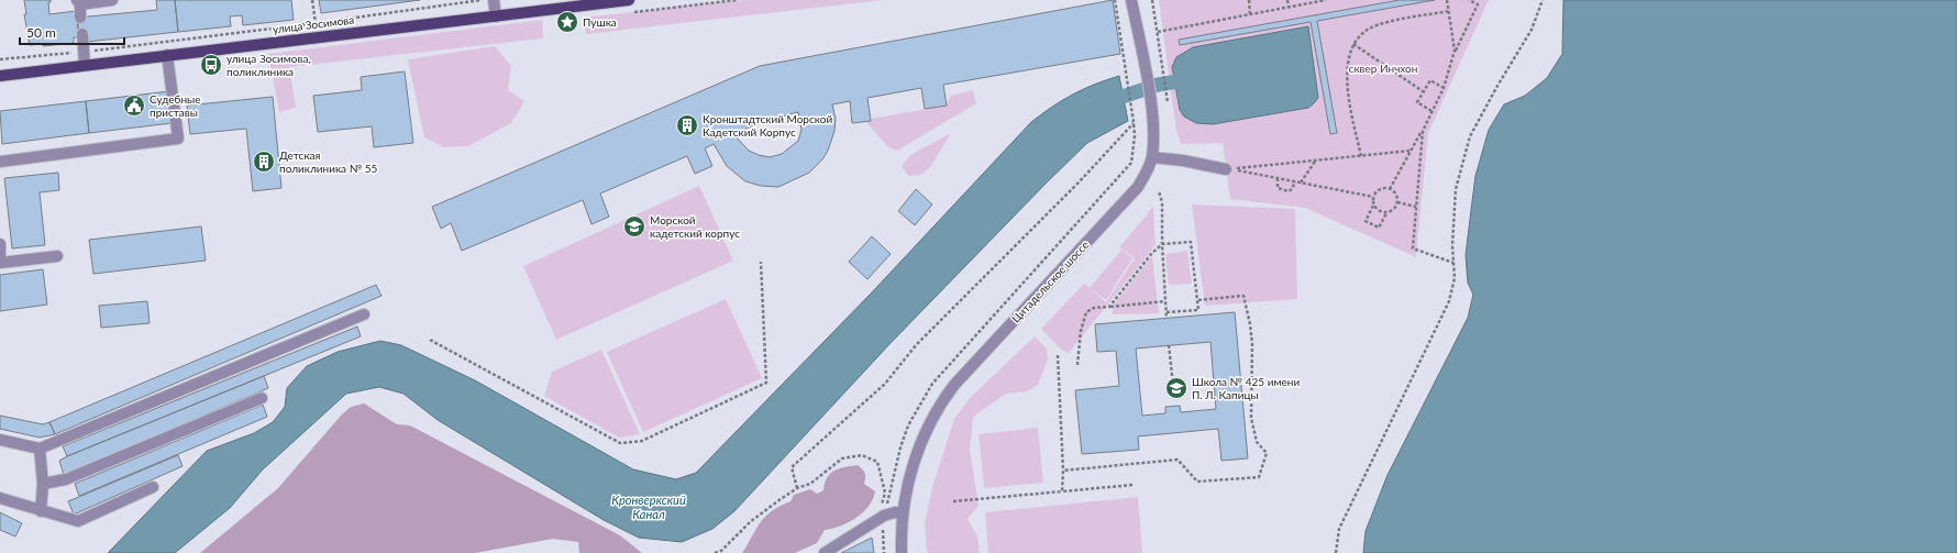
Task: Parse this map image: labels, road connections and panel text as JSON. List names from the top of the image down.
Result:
{
  "streets": {
    "main road": ["улица Зосимова"],
    "street": ["Цитадельское шоссе"]
  },
  "water": ["Кронверкский Канал"],
  "parks": ["сквер Инчхон"],
  "places": {
    "place": ["Пушка"],
    "bus stop": ["улица Зосимова, поликлиника"],
    "public building": ["Судебные приставы"],
    "building": ["Кронштадтский Морской Кадетский Корпус", "Детская поликлиника № 55"],
    "school or university": ["Морской кадетский корпус", "Школа № 425 имени П. Л. Капицы"]
  },
  "scale_bar": "50 m"
}
